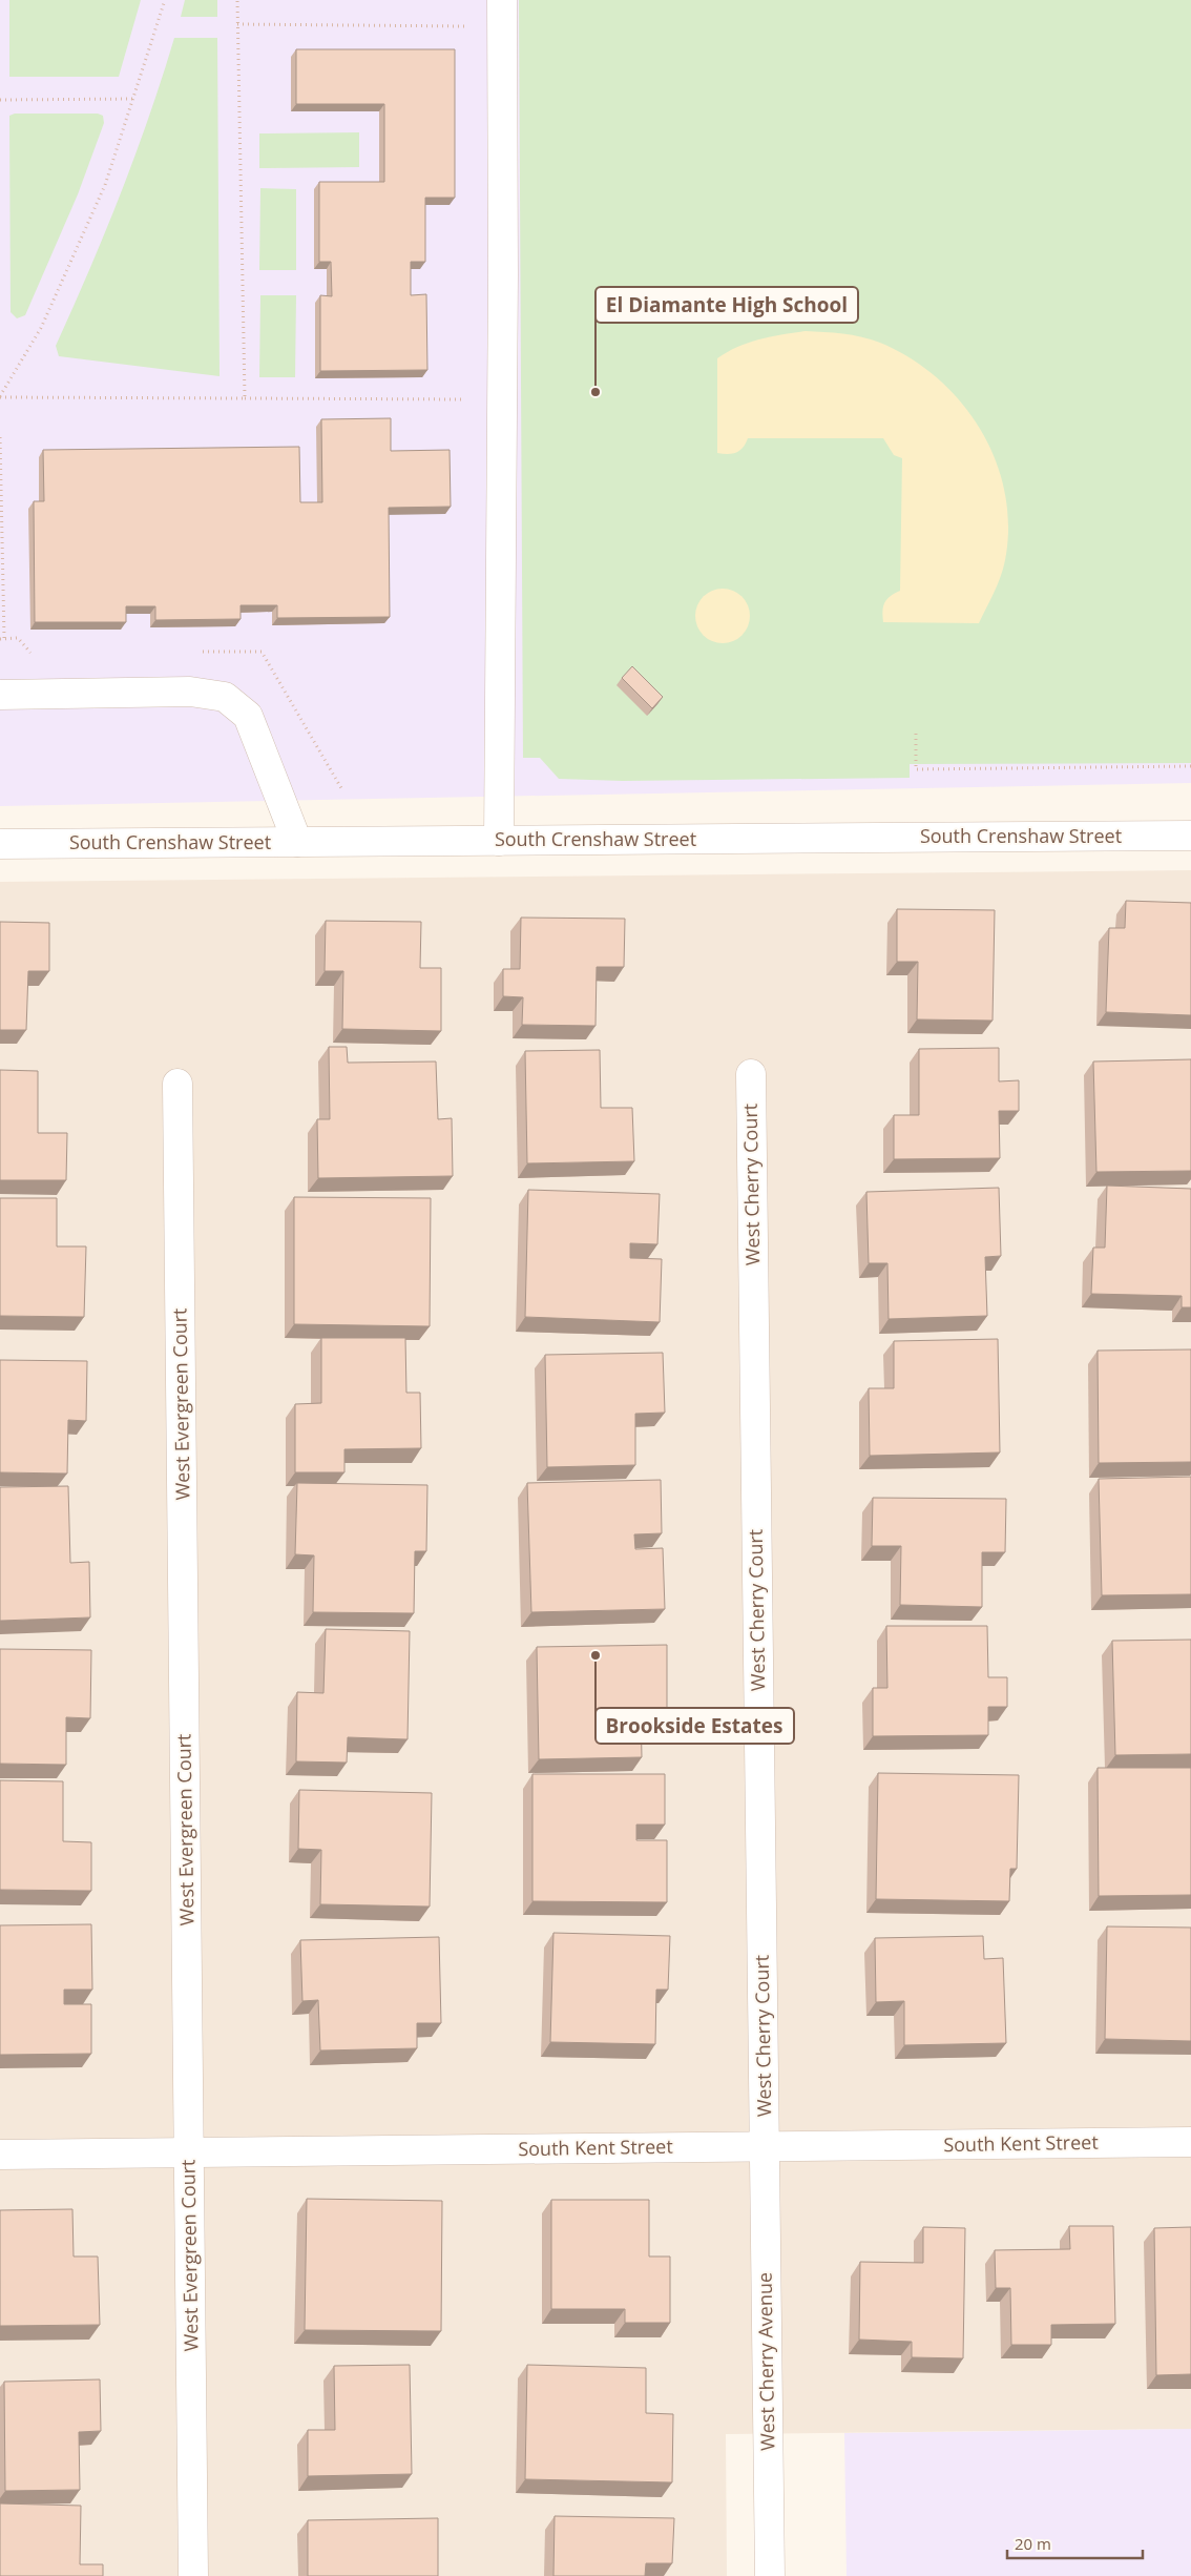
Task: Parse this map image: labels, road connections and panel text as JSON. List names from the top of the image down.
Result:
{
  "streets": {
    "street": [
      "South Crenshaw Street",
      "West Cherry Court",
      "West Evergreen Court",
      "South Kent Street",
      "West Cherry Avenue"
    ]
  },
  "crossings": [
    ["West Cherry Court", "South Kent Street"],
    ["West Cherry Court", "West Cherry Avenue"],
    ["West Evergreen Court", "South Kent Street"],
    ["South Kent Street", "West Cherry Avenue"]
  ],
  "places": ["El Diamante High School", "Brookside Estates"],
  "scale_bar": "20 m"
}
